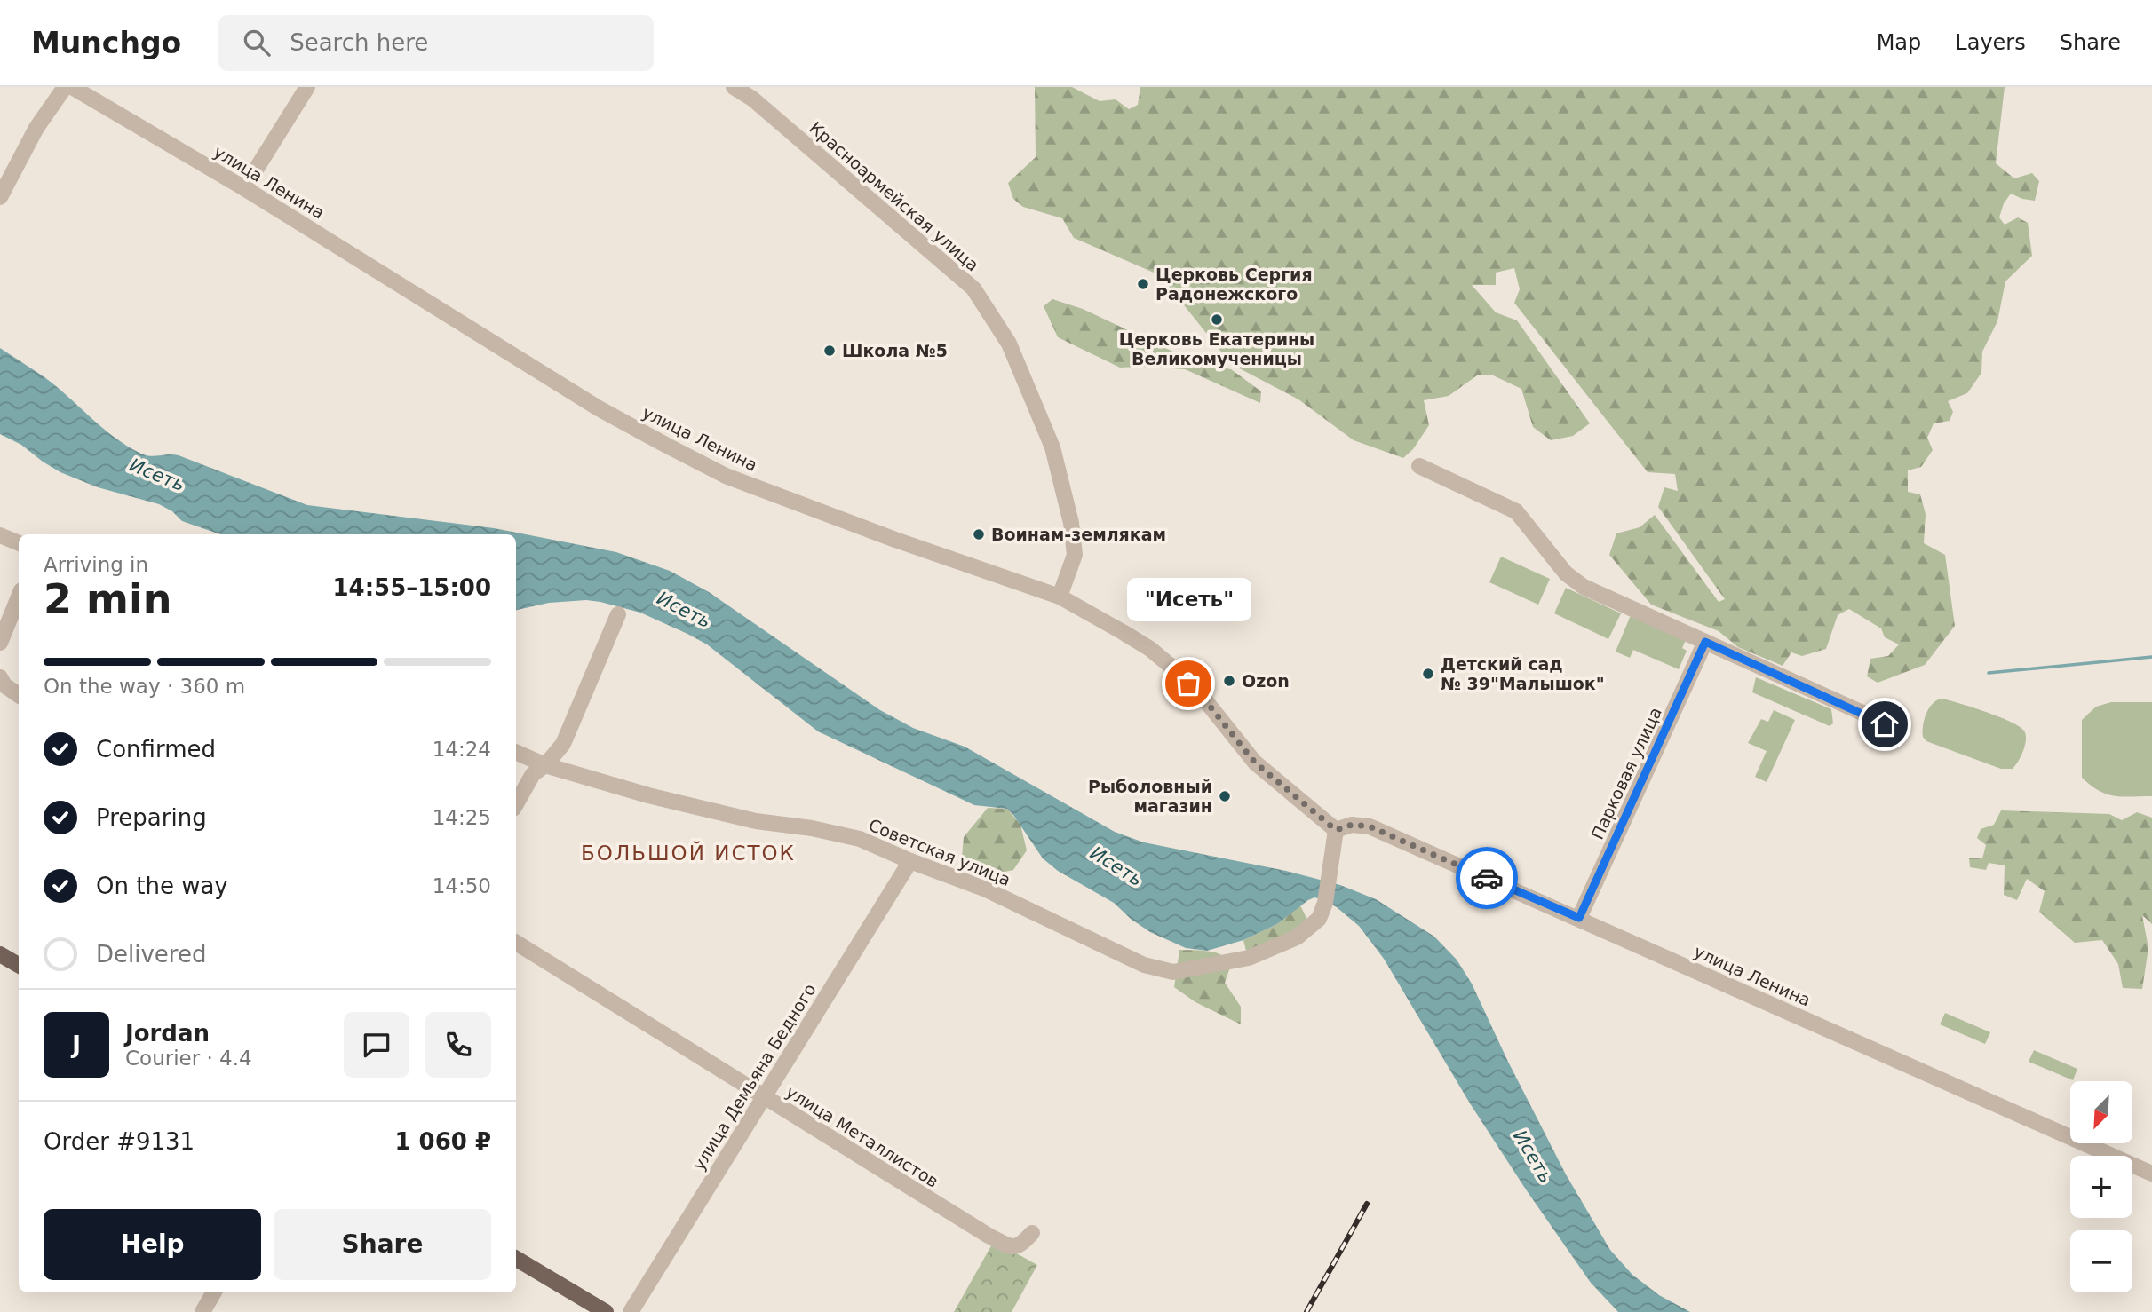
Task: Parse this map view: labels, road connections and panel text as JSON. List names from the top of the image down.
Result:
{
  "streets": {
    "street": [
      "улица Ленина",
      "Красноармейская улица",
      "Парковая улица",
      "Советская улица",
      "улица Демьяна Бедного",
      "улица Металлистов"
    ]
  },
  "crossings": [
    ["улица Ленина", "Красноармейская улица"],
    ["улица Ленина", "Парковая улица"],
    ["улица Ленина", "Советская улица"],
    ["Советская улица", "улица Демьяна Бедного"],
    ["улица Демьяна Бедного", "улица Металлистов"]
  ],
  "districts": ["БОЛЬШОЙ ИСТОК"],
  "water": ["Исеть"],
  "places": [
    "Церковь Сергия Радонежского",
    "Церковь Екатерины Великомученицы",
    "Школа №5",
    "Воинам-землякам",
    "Детский сад № 39\"Малышок\"",
    "Ozon",
    "\"Исеть\"",
    "Рыболовный магазин"
  ],
  "north": "bottom left",
  "page": {
    "header": "Munchgo",
    "search": "Search here",
    "nav": ["Map", "Layers", "Share"],
    "heading": ["2 min", "Arriving in", "14:55–15:00"],
    "panel": [
      "Jordan",
      "Courier · 4.4",
      "Order #9131",
      "1 060 ₽"
    ],
    "bubble": "\"Исеть\"",
    "bar": "On the way · 360 m",
    "list": [
      ["Confirmed", "14:24"],
      ["Preparing", "14:25"],
      ["On the way", "14:50"],
      "Delivered"
    ],
    "round": "J",
    "map_buttons": ["+", "−"],
    "buttons": ["Help", "Share"]
  }
}
